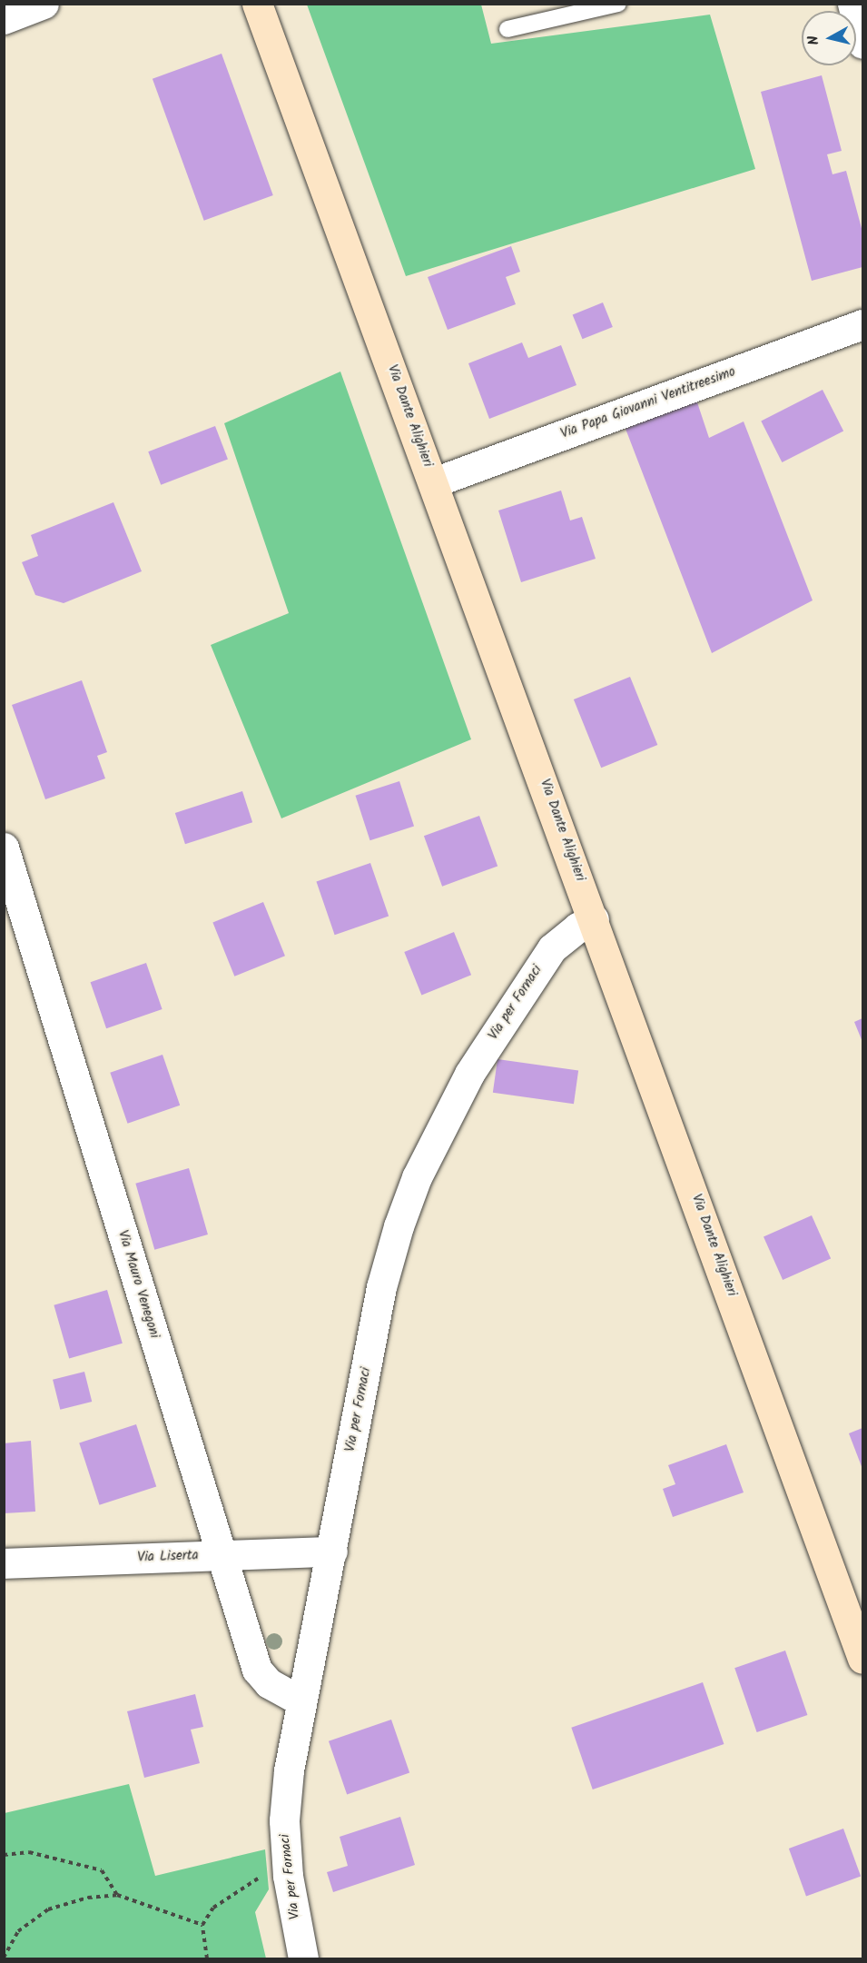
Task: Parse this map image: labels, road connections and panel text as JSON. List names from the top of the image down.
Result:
{
  "streets": {
    "street": [
      "Via Papa Giovanni Ventitreesimo",
      "Via Dante Alighieri",
      "Via per Fornaci",
      "Via Mauro Venegoni",
      "Via Liserta"
    ]
  },
  "crossings": [
    ["Via Papa Giovanni Ventitreesimo", "Via Dante Alighieri"],
    ["Via Dante Alighieri", "Via per Fornaci"],
    ["Via per Fornaci", "Via Mauro Venegoni"],
    ["Via per Fornaci", "Via Liserta"],
    ["Via Mauro Venegoni", "Via Liserta"]
  ],
  "north": "left"
}
